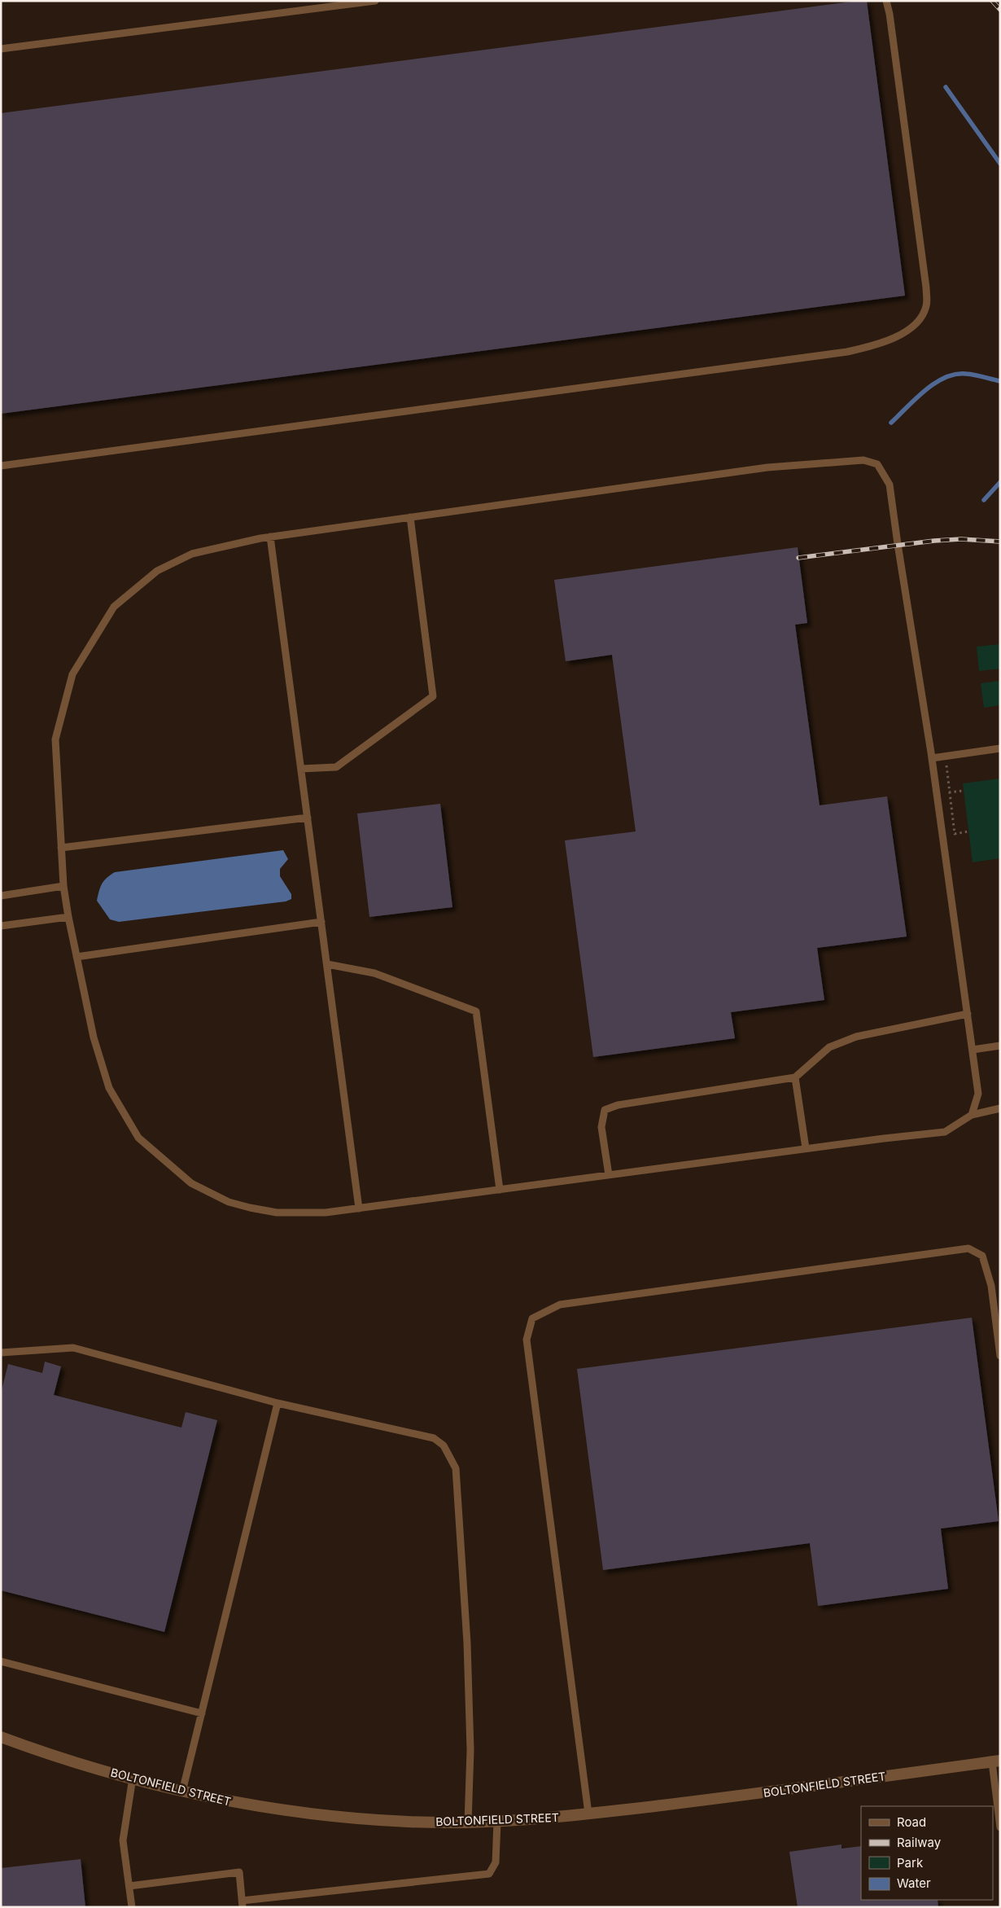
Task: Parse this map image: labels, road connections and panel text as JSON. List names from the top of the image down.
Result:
{
  "streets": {
    "street": ["BOLTONFIELD STREET"]
  },
  "legend": [
    "Road",
    "Railway",
    "Park",
    "Water"
  ]
}
